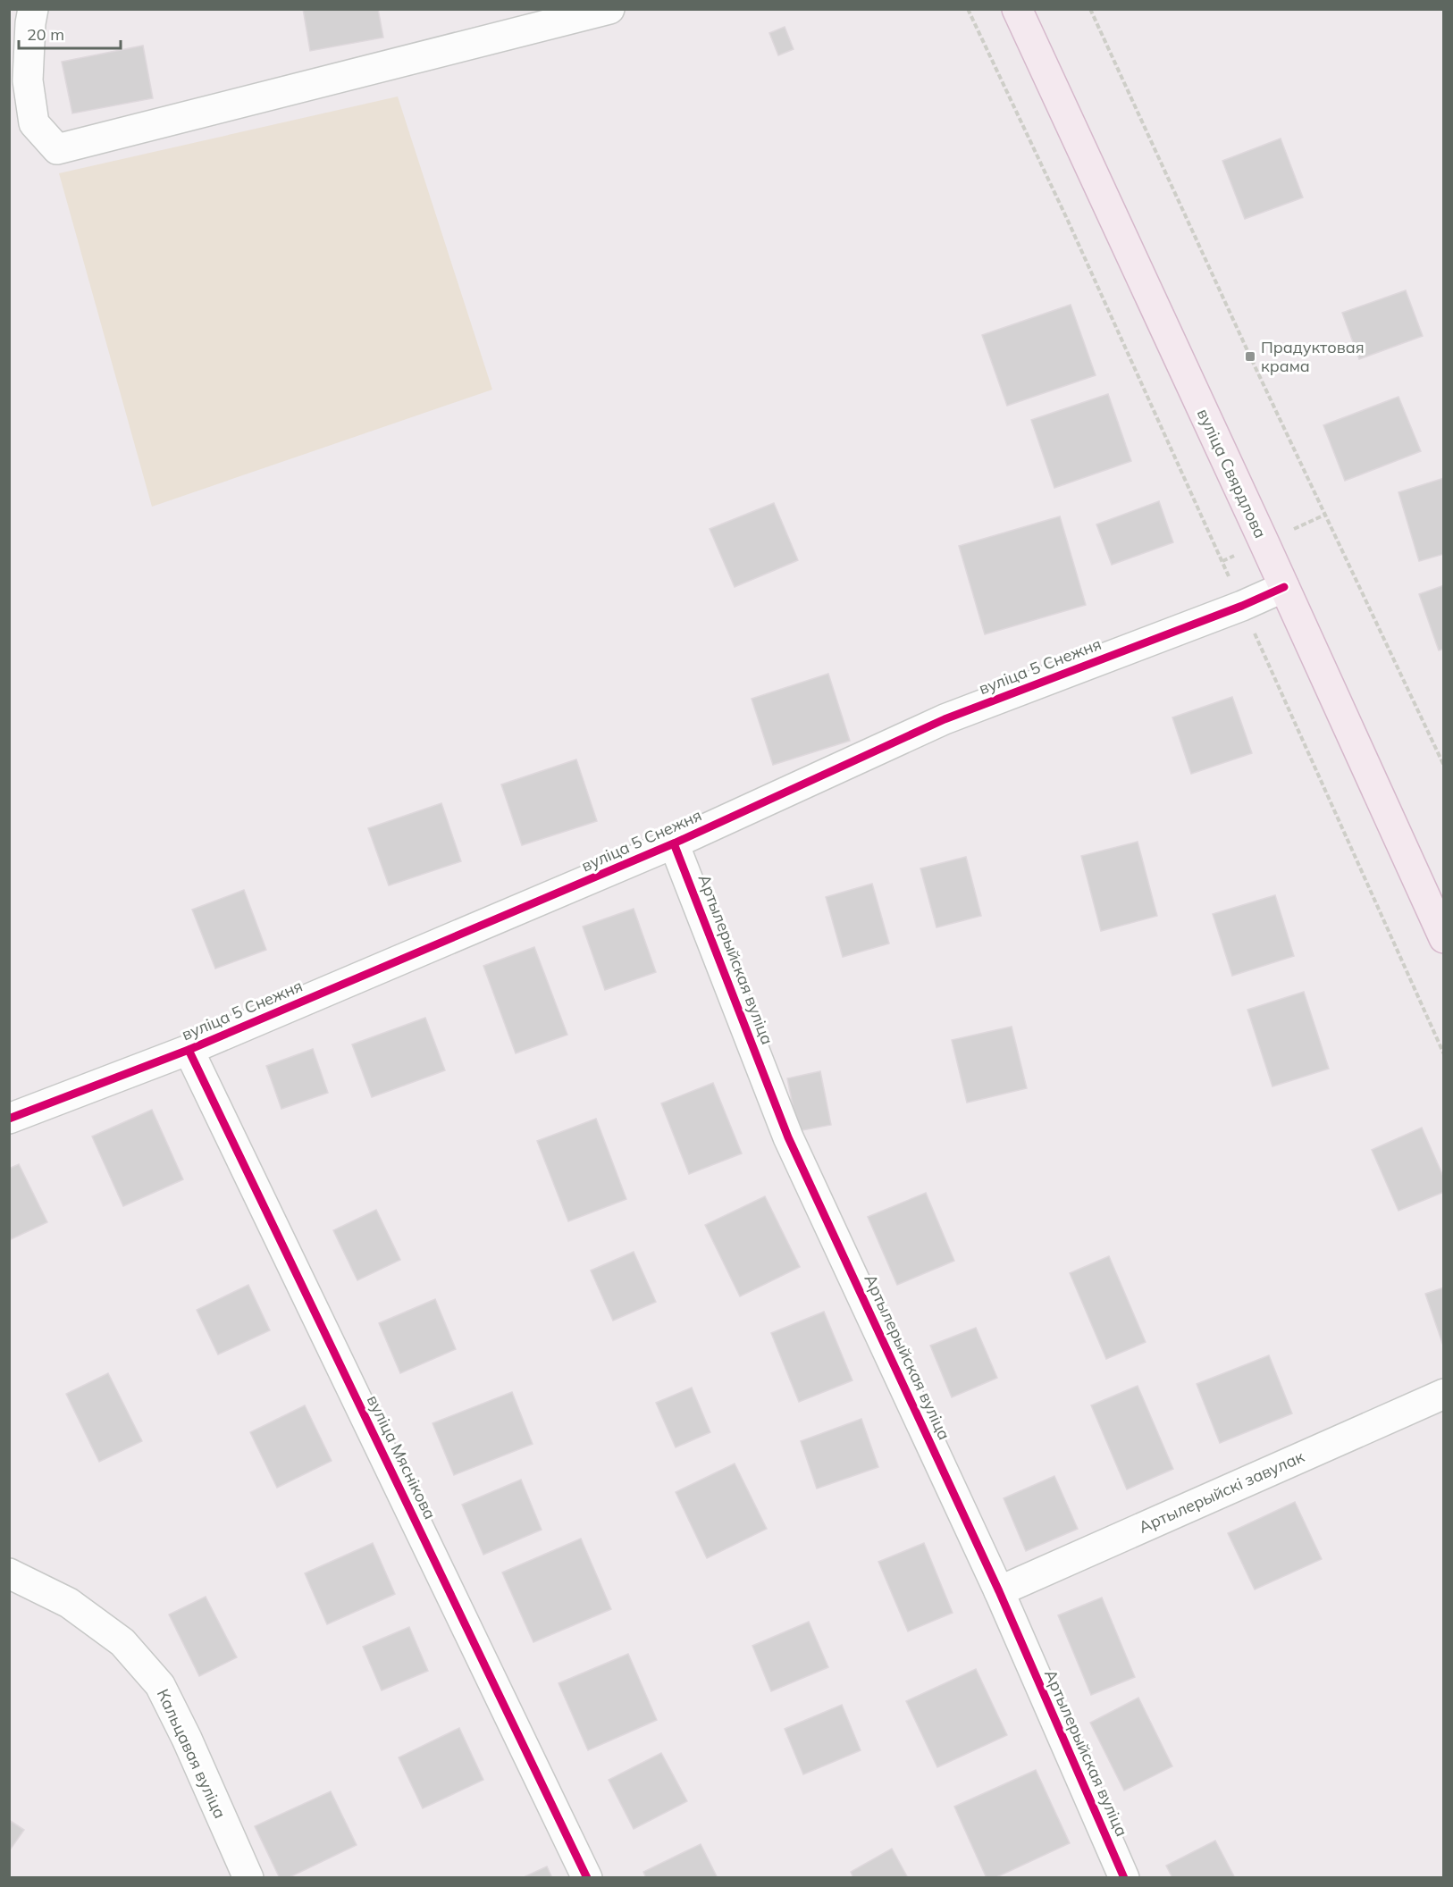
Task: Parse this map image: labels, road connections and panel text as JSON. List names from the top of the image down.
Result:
{
  "streets": {
    "main road": ["вуліца Свярдлова"],
    "street": [
      "вуліца 5 Снежня",
      "Артылерыйская вуліца",
      "вуліца Мяснікова",
      "Артылерыйскі завулак",
      "Кальцавая вуліца"
    ]
  },
  "crossings": [
    ["вуліца Свярдлова", "вуліца 5 Снежня"],
    ["вуліца 5 Снежня", "Артылерыйская вуліца"],
    ["вуліца 5 Снежня", "вуліца Мяснікова"],
    ["Артылерыйская вуліца", "Артылерыйскі завулак"]
  ],
  "places": {
    "transit": ["Прадуктовая крама"]
  },
  "scale_bar": "20 m"
}
